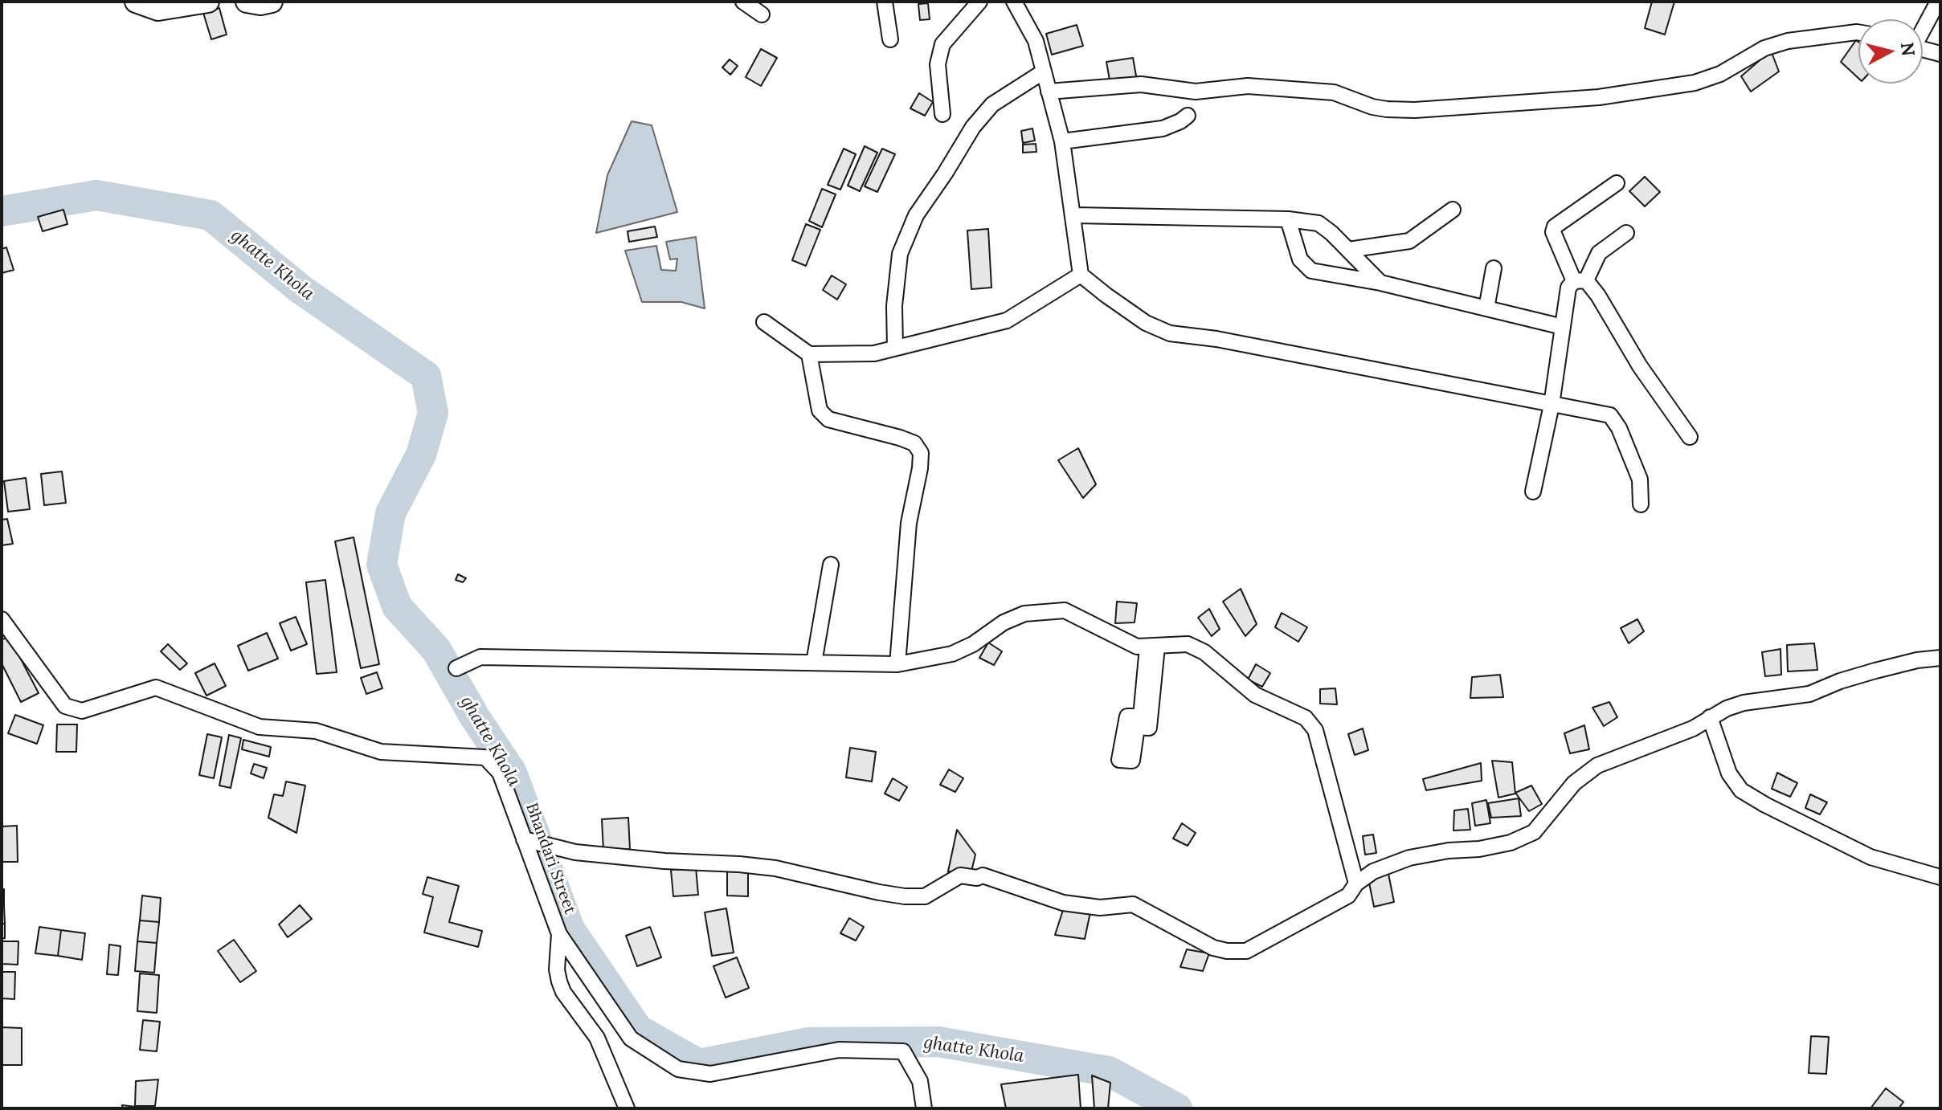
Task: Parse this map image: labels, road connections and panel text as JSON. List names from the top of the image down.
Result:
{
  "streets": {
    "street": ["Bhandari Street"]
  },
  "water": ["ghatte Khola"],
  "north": "right"
}
